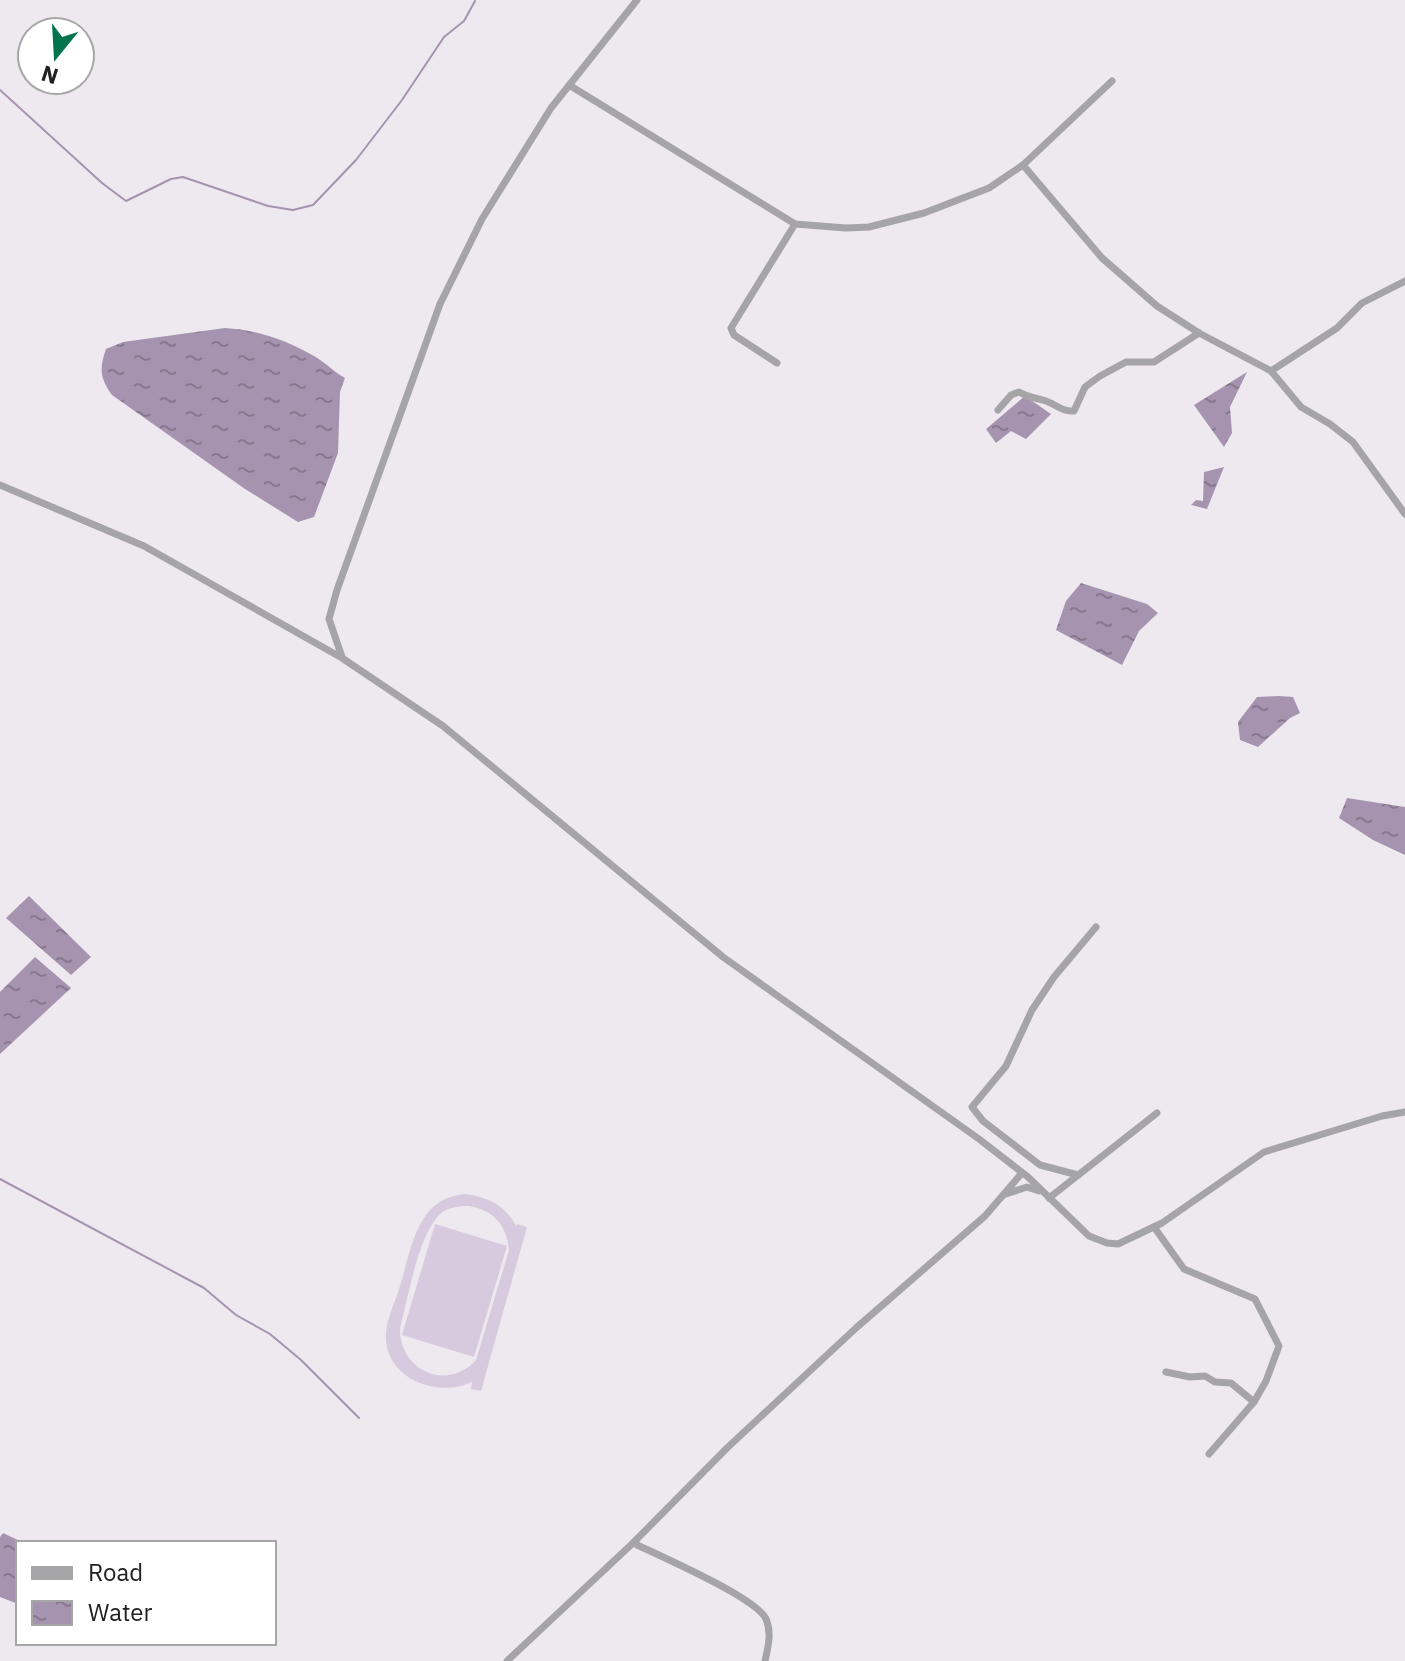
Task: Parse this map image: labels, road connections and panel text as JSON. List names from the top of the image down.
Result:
{
  "legend": ["Road", "Water"],
  "north": "bottom"
}
